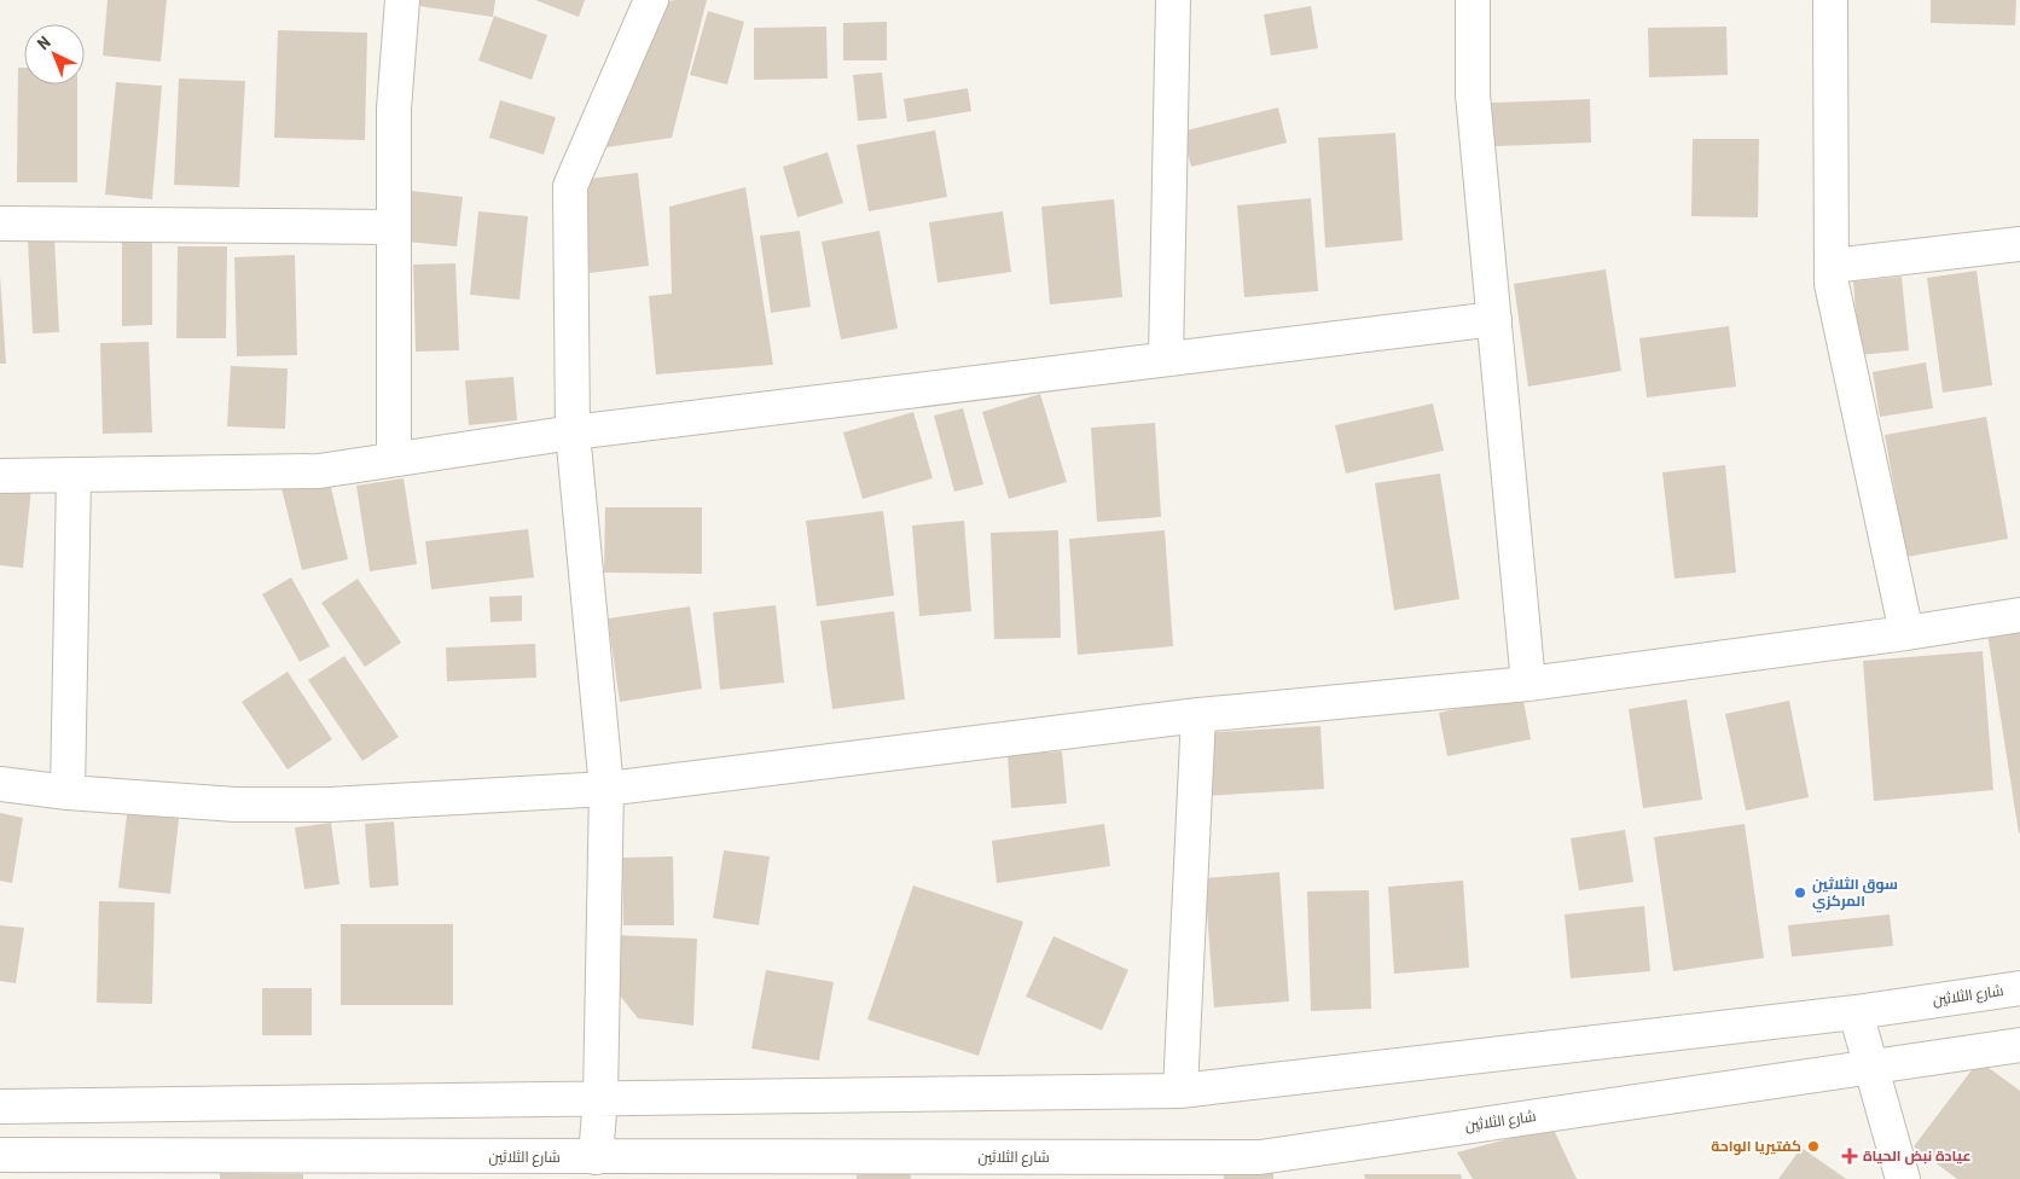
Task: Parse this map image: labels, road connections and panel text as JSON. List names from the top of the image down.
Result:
{
  "streets": {
    "street": ["شارع الثلاثين"]
  },
  "places": {
    "other": ["سوق الثلاثين المركزي", "كفتيريا الواحة"],
    "health": ["عيادة نبض الحياة"]
  },
  "north": "top left"
}
